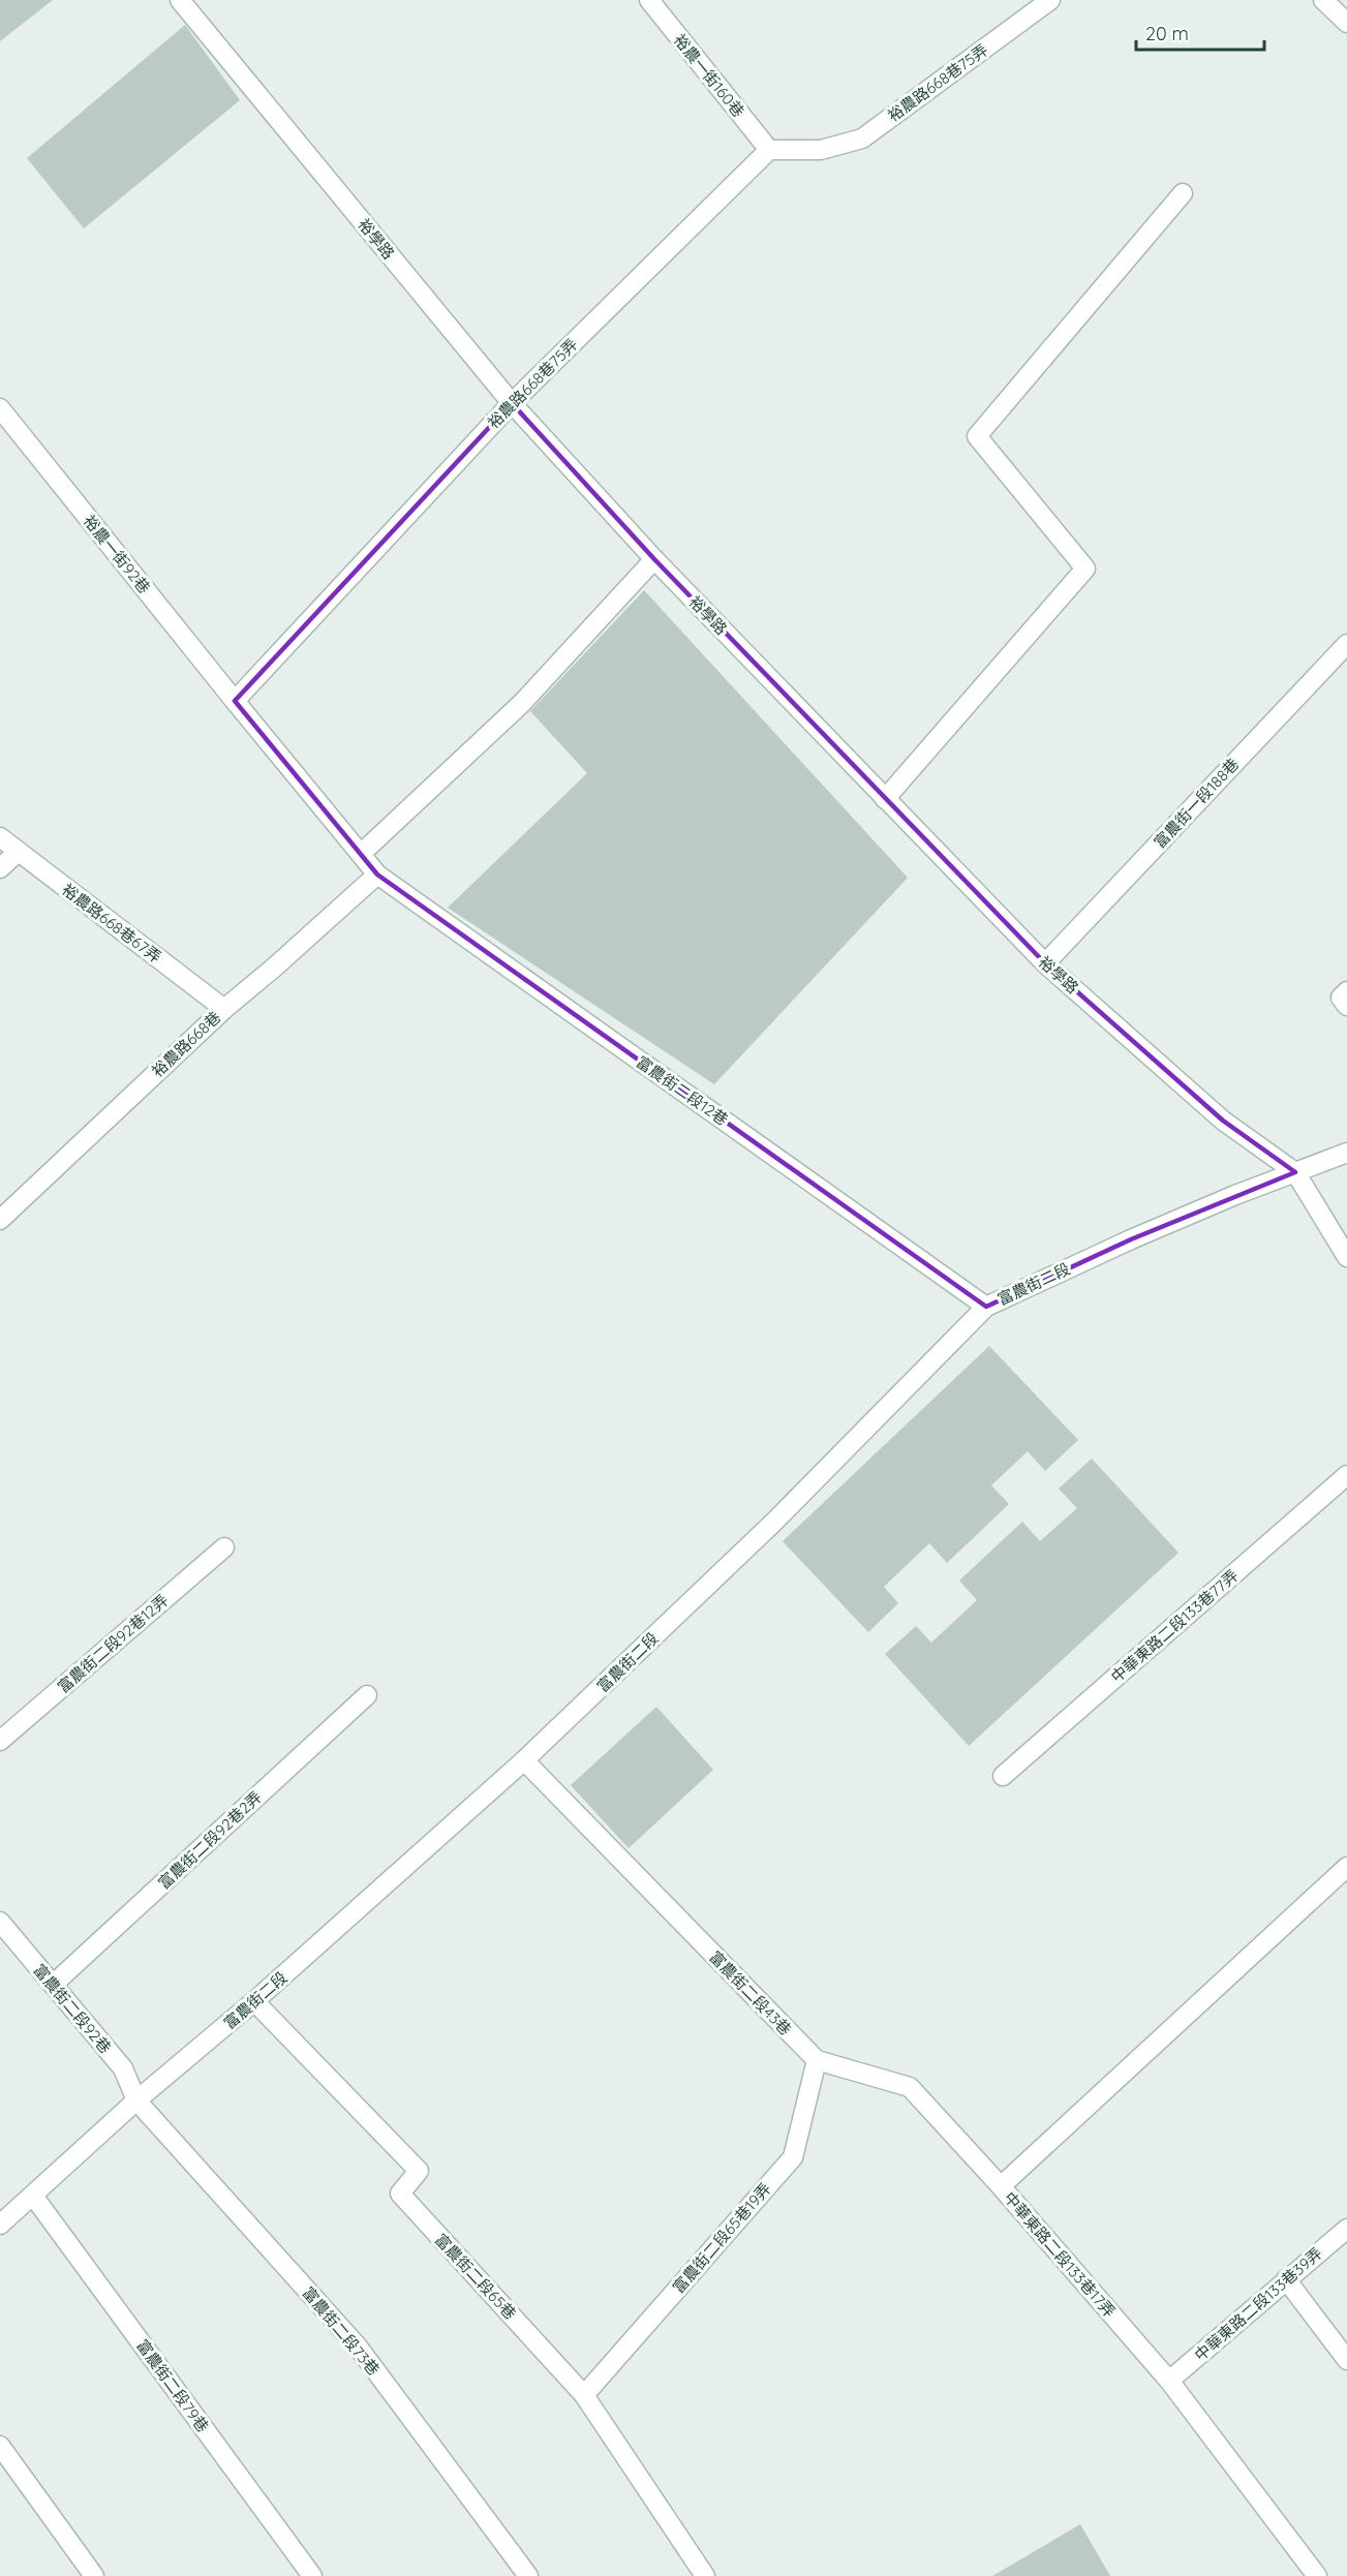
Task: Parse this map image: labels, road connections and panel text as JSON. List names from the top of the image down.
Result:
{
  "streets": {
    "street": [
      "裕農一街160巷",
      "裕農路668巷75弄",
      "裕學路",
      "裕農一街92巷",
      "富農街一段188巷",
      "裕農路668巷67弄",
      "裕農路668巷",
      "富農街二段12巷",
      "富農街二段",
      "中華東路二段133巷77弄",
      "富農街二段92巷12弄",
      "富農街二段92巷2弄",
      "富農街二段43巷",
      "富農街二段92巷",
      "富農街二段65巷19弄",
      "中華東路二段133巷17弄",
      "富農街二段65巷",
      "中華東路二段133巷39弄",
      "富農街二段73巷",
      "富農街二段79巷"
    ]
  },
  "crossings": [
    ["裕農一街160巷", "裕農路668巷75弄"],
    ["裕農路668巷75弄", "裕學路"],
    ["裕農路668巷75弄", "裕農一街92巷"],
    ["裕學路", "富農街一段188巷"],
    ["裕學路", "富農街二段"],
    ["裕農路668巷67弄", "裕農路668巷"],
    ["裕農路668巷", "富農街二段12巷"],
    ["富農街二段12巷", "富農街二段"],
    ["富農街二段", "富農街二段43巷"],
    ["富農街二段", "富農街二段92巷"],
    ["富農街二段", "富農街二段65巷"],
    ["富農街二段", "富農街二段73巷"],
    ["富農街二段", "富農街二段79巷"],
    ["富農街二段92巷2弄", "富農街二段92巷"],
    ["富農街二段43巷", "富農街二段65巷19弄"],
    ["富農街二段43巷", "中華東路二段133巷17弄"],
    ["富農街二段92巷", "富農街二段73巷"],
    ["富農街二段65巷19弄", "富農街二段65巷"],
    ["中華東路二段133巷17弄", "中華東路二段133巷39弄"]
  ],
  "scale_bar": "20 m"
}
